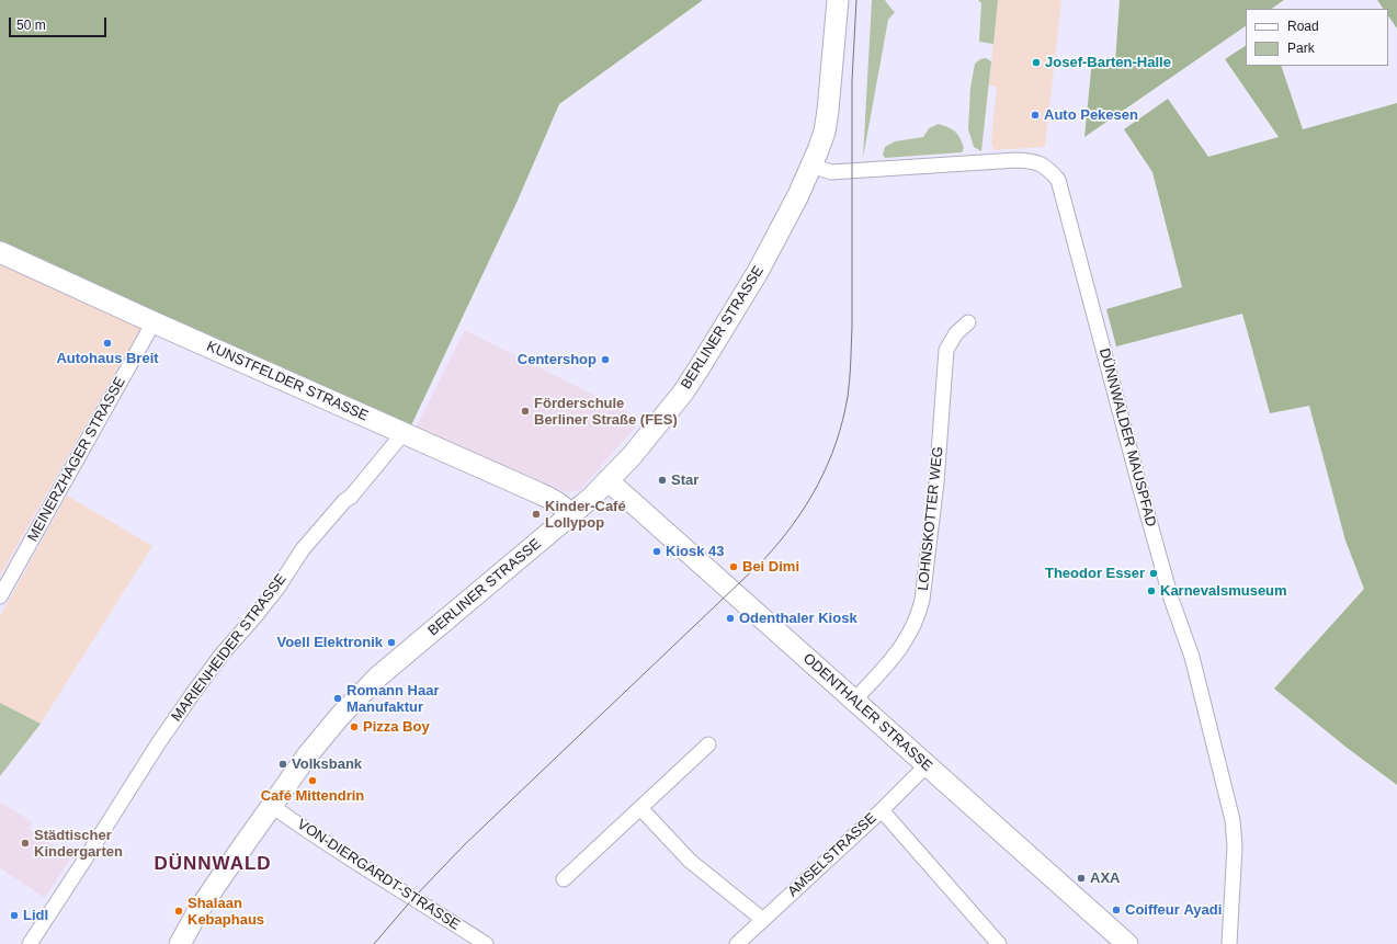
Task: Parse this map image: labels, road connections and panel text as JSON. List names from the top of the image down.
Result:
{
  "streets": {
    "main road": ["BERLINER STRASSE", "KUNSTFELDER STRASSE", "ODENTHALER STRASSE"],
    "street": [
      "DÜNNWALDER MAUSPFAD",
      "MEINERZHAGER STRASSE",
      "LOHNSKOTTER WEG",
      "MARIENHEIDER STRASSE",
      "AMSELSTRASSE",
      "VON-DIERGARDT-STRASSE"
    ]
  },
  "crossings": [
    ["BERLINER STRASSE", "KUNSTFELDER STRASSE"],
    ["BERLINER STRASSE", "DÜNNWALDER MAUSPFAD"],
    ["BERLINER STRASSE", "ODENTHALER STRASSE"],
    ["BERLINER STRASSE", "VON-DIERGARDT-STRASSE"],
    ["KUNSTFELDER STRASSE", "MEINERZHAGER STRASSE"],
    ["KUNSTFELDER STRASSE", "MARIENHEIDER STRASSE"],
    ["LOHNSKOTTER WEG", "ODENTHALER STRASSE"],
    ["ODENTHALER STRASSE", "AMSELSTRASSE"]
  ],
  "districts": ["DÜNNWALD"],
  "places": [
    "Josef-Barten-Halle",
    "Auto Pekesen",
    "Autohaus Breit",
    "Centershop",
    "Förderschule Berliner Straße (FES)",
    "Star",
    "Kinder-Café Lollypop",
    "Kiosk 43",
    "Bei Dimi",
    "Theodor Esser",
    "Karnevalsmuseum",
    "Odenthaler Kiosk",
    "Voell Elektronik",
    "Romann Haar Manufaktur",
    "Pizza Boy",
    "Volksbank",
    "Café Mittendrin",
    "Städtischer Kindergarten",
    "AXA",
    "Coiffeur Ayadi",
    "Shalaan Kebaphaus",
    "Lidl"
  ],
  "legend": ["Road", "Park"],
  "scale_bar": "50 m"
}
